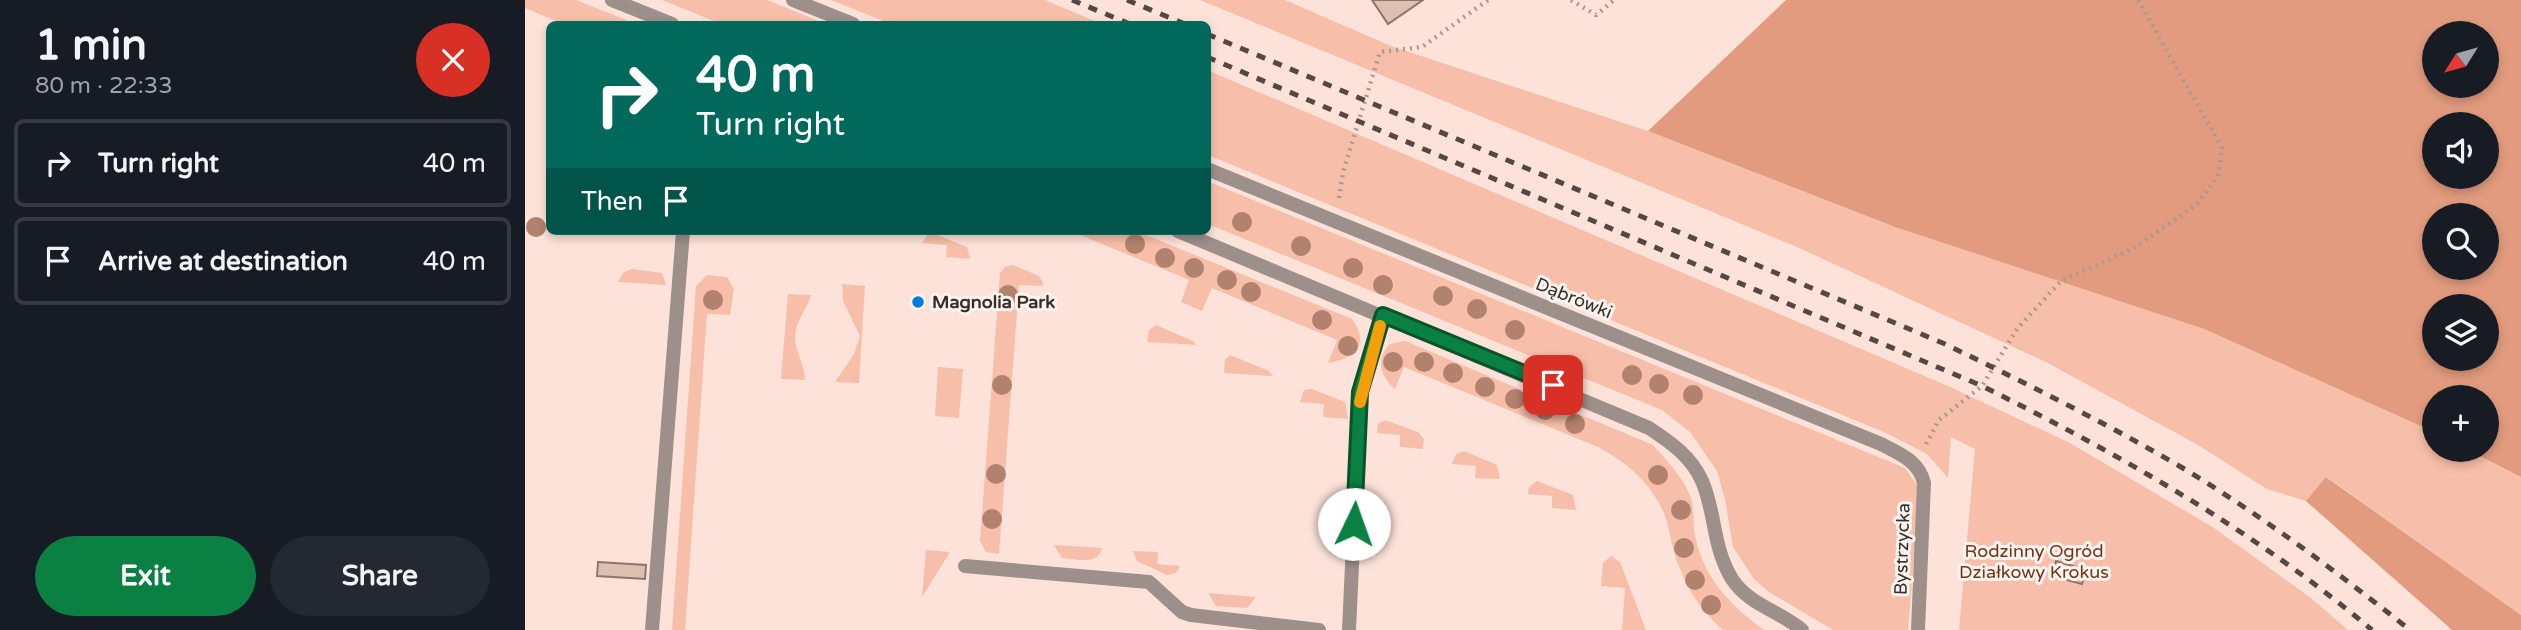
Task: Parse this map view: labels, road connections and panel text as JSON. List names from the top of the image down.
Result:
{
  "streets": {
    "street": ["Dąbrówki", "Bystrzycka"]
  },
  "crossings": [
    ["Dąbrówki", "Bystrzycka"]
  ],
  "parks": ["Rodzinny Ogród Działkowy Krokus"],
  "places": ["Magnolia Park"],
  "north": "bottom left",
  "page": {
    "heading": ["1 min", "80 m · 22:33"],
    "map_buttons": "+",
    "turn": ["40 m", "Turn right"],
    "list": [
      {
        "name": "Turn right",
        "value": "40 m"
      },
      {
        "name": "Arrive at destination",
        "value": "40 m"
      }
    ],
    "then": "Then",
    "buttons": ["Exit", "Share"]
  }
}
